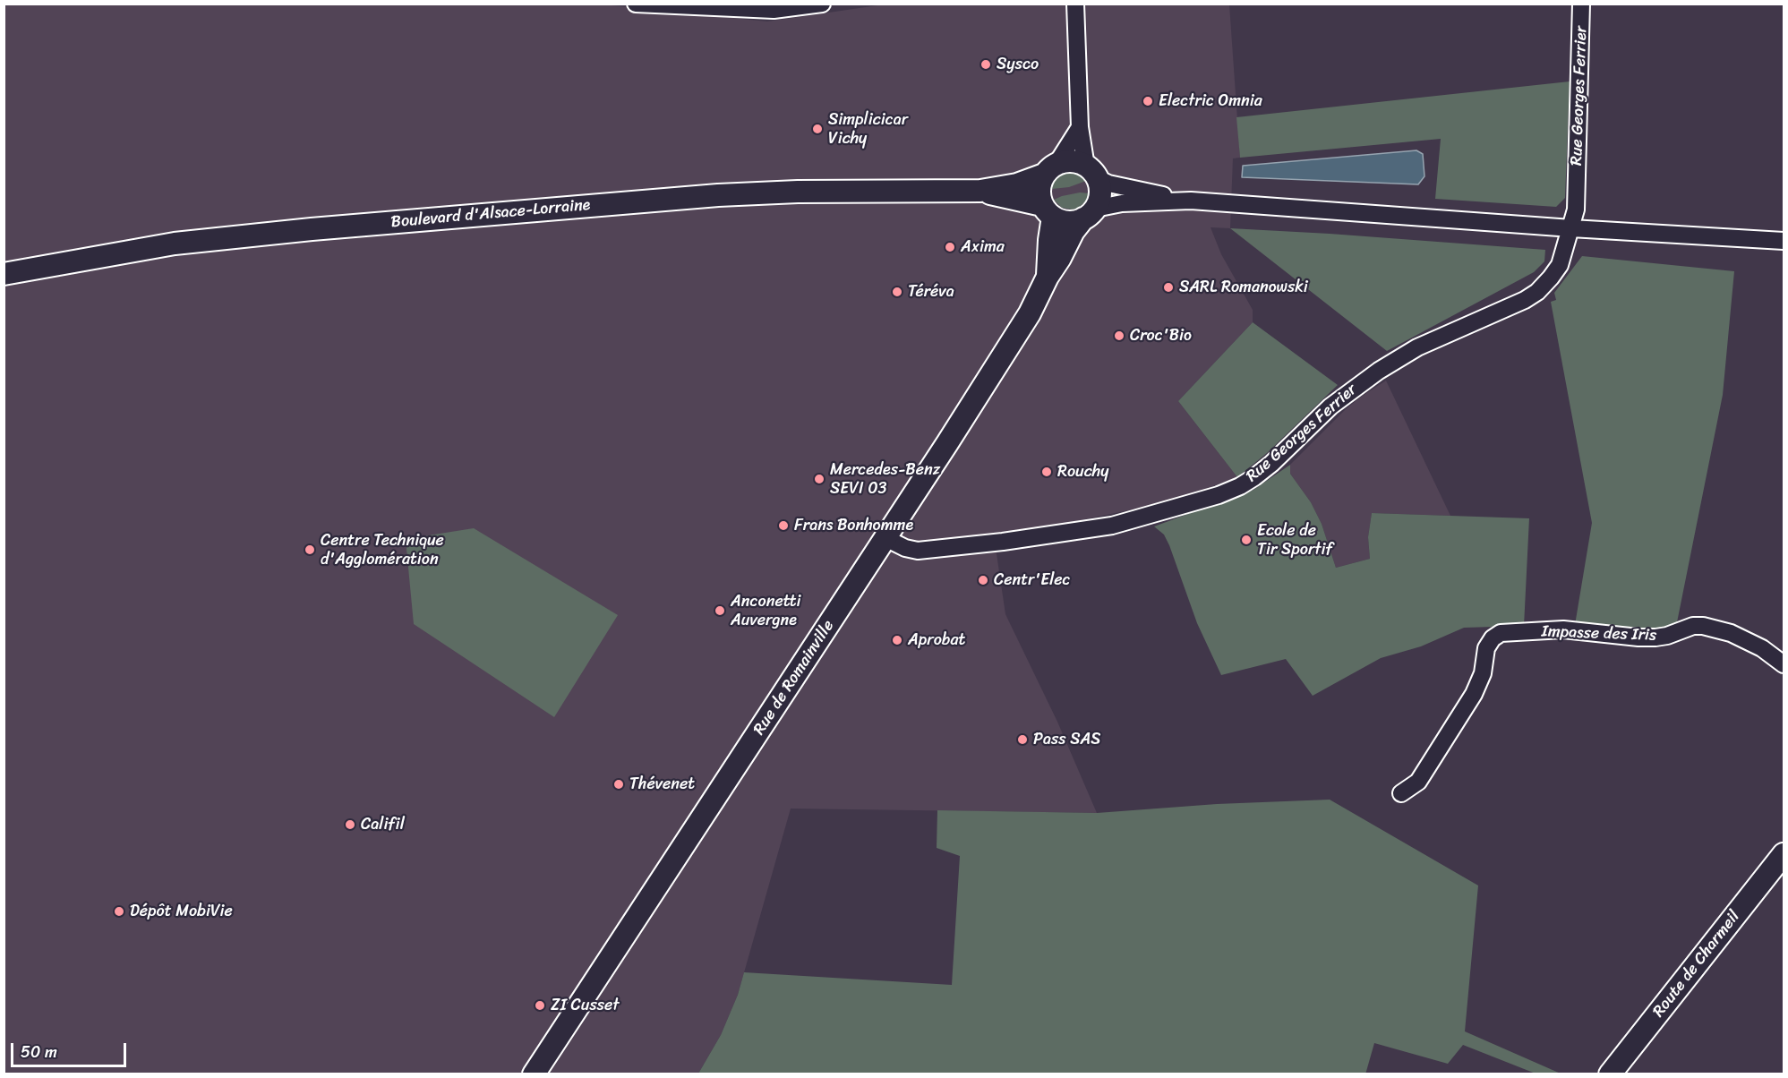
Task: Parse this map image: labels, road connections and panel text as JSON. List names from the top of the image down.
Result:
{
  "streets": {
    "main road": ["Boulevard d'Alsace-Lorraine", "Rue de Romainville", "Route de Charmeil"],
    "street": ["Rue Georges Ferrier", "Impasse des Iris"]
  },
  "crossings": [
    ["Rue Georges Ferrier", "Rue de Romainville"],
    ["Boulevard d'Alsace-Lorraine", "Rue de Romainville"]
  ],
  "places": [
    "Sysco",
    "Electric Omnia",
    "Simplicicar Vichy",
    "Axima",
    "SARL Romanowski",
    "Téréva",
    "Croc'Bio",
    "Rouchy",
    "Mercedes-Benz SEVI 03",
    "Frans Bonhomme",
    "Ecole de Tir Sportif",
    "Centre Technique d'Agglomération",
    "Centr'Elec",
    "Anconetti Auvergne",
    "Aprobat",
    "Pass SAS",
    "Thévenet",
    "Califil",
    "Dépôt MobiVie",
    "ZI Cusset"
  ],
  "scale_bar": "50 m"
}
